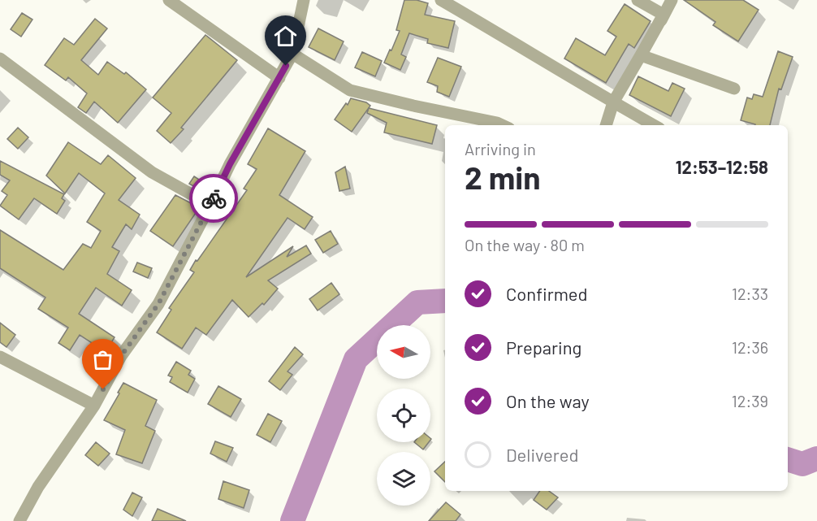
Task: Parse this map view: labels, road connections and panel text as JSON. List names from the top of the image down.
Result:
{
  "north": "left",
  "page": {
    "heading": ["2 min", "Arriving in", "12:53–12:58"],
    "bar": "On the way · 80 m",
    "list": [
      ["Confirmed", "12:33"],
      ["Preparing", "12:36"],
      ["On the way", "12:39"],
      "Delivered"
    ]
  }
}
